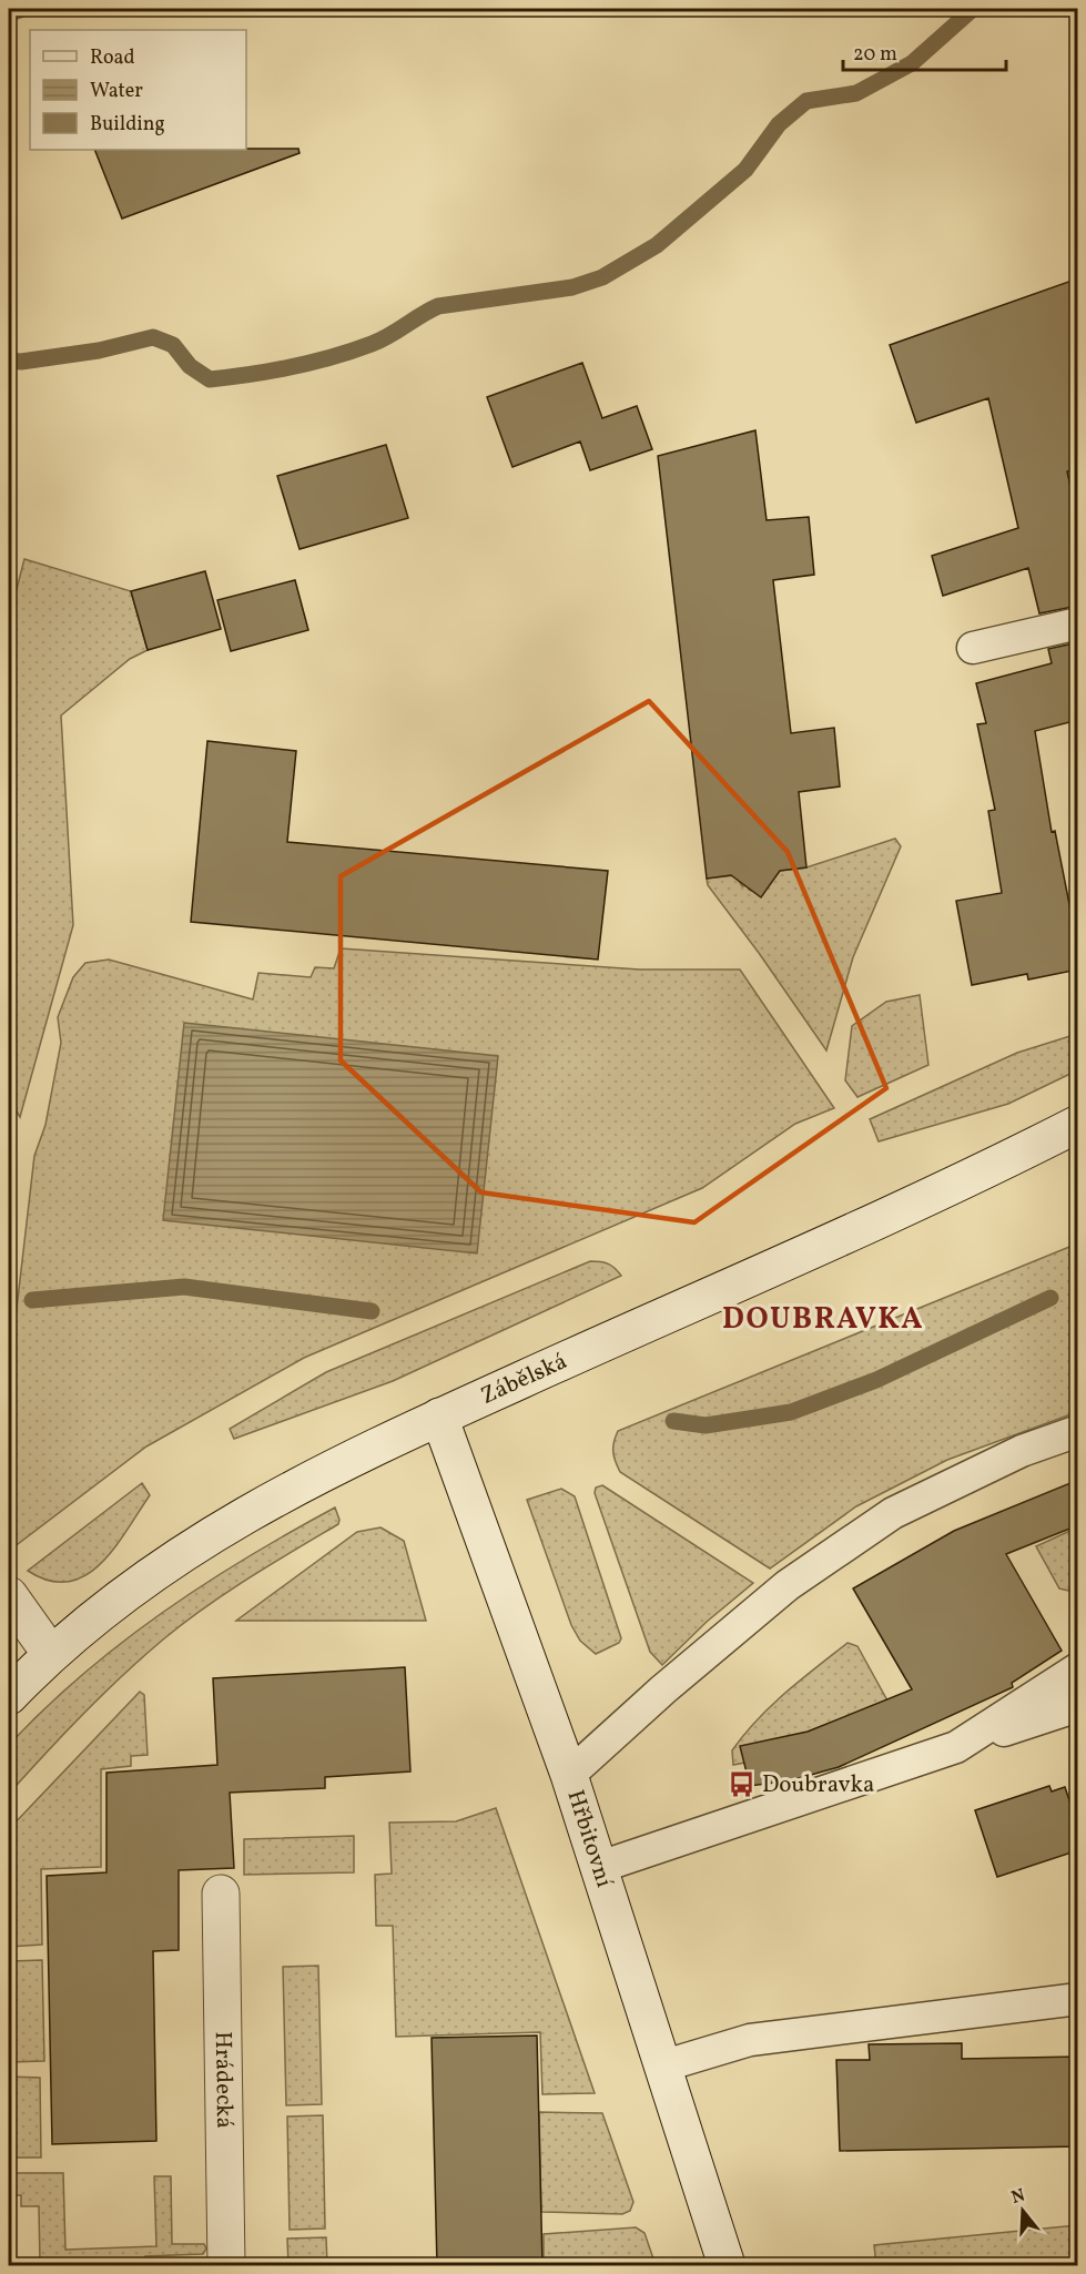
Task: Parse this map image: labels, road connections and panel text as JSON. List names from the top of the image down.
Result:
{
  "streets": {
    "street": ["Zábělská", "Hřbitovní", "Hrádecká"]
  },
  "crossings": [
    ["Zábělská", "Hřbitovní"]
  ],
  "districts": ["DOUBRAVKA"],
  "places": {
    "bus stop": ["Doubravka"]
  },
  "legend": ["Road", "Water", "Building"],
  "scale_bar": "20 m",
  "north": "top"
}
